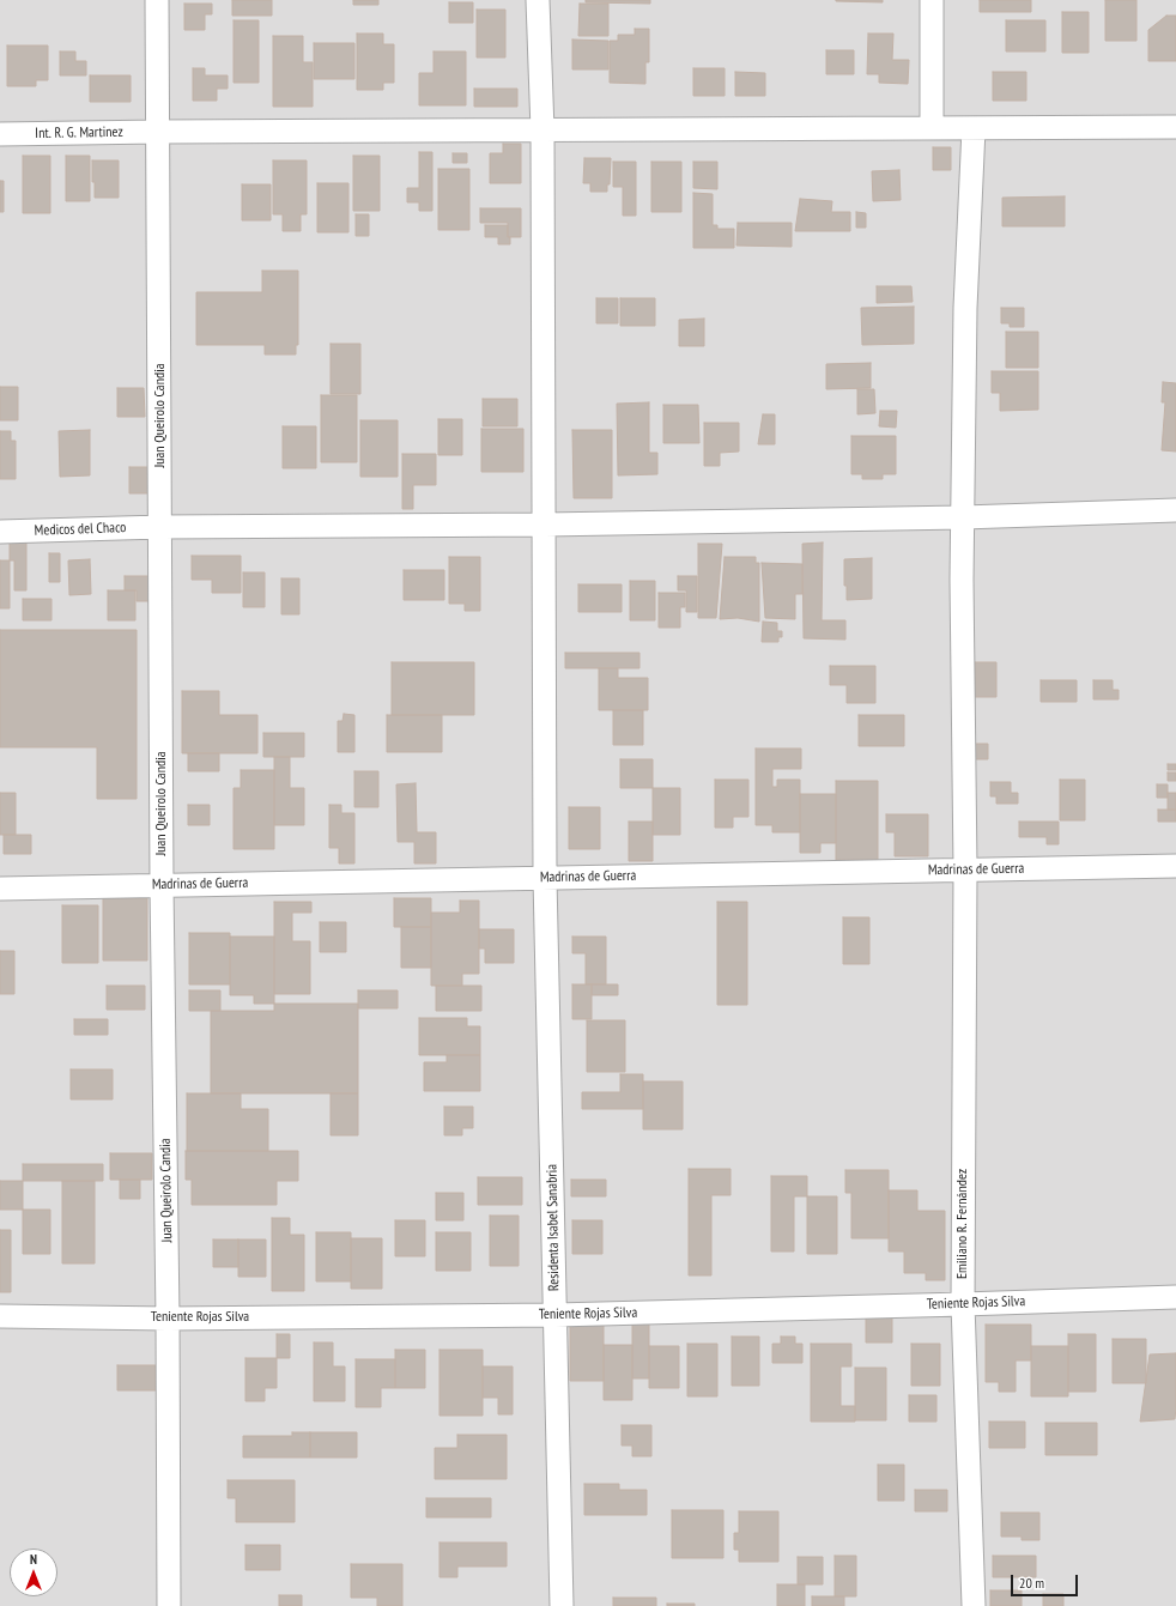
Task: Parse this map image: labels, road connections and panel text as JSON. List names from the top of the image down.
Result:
{
  "streets": {
    "street": [
      "Int. R. G. Martinez",
      "Juan Queirolo Candia",
      "Medicos del Chaco",
      "Madrinas de Guerra",
      "Emiliano R. Fernández",
      "Residenta Isabel Sanabria",
      "Teniente Rojas Silva"
    ]
  },
  "crossings": [
    ["Int. R. G. Martinez", "Juan Queirolo Candia"],
    ["Int. R. G. Martinez", "Emiliano R. Fernández"],
    ["Int. R. G. Martinez", "Residenta Isabel Sanabria"],
    ["Juan Queirolo Candia", "Medicos del Chaco"],
    ["Juan Queirolo Candia", "Madrinas de Guerra"],
    ["Juan Queirolo Candia", "Teniente Rojas Silva"],
    ["Medicos del Chaco", "Emiliano R. Fernández"],
    ["Medicos del Chaco", "Residenta Isabel Sanabria"],
    ["Madrinas de Guerra", "Emiliano R. Fernández"],
    ["Madrinas de Guerra", "Residenta Isabel Sanabria"],
    ["Emiliano R. Fernández", "Teniente Rojas Silva"],
    ["Residenta Isabel Sanabria", "Teniente Rojas Silva"]
  ],
  "scale_bar": "20 m",
  "north": "top"
}
